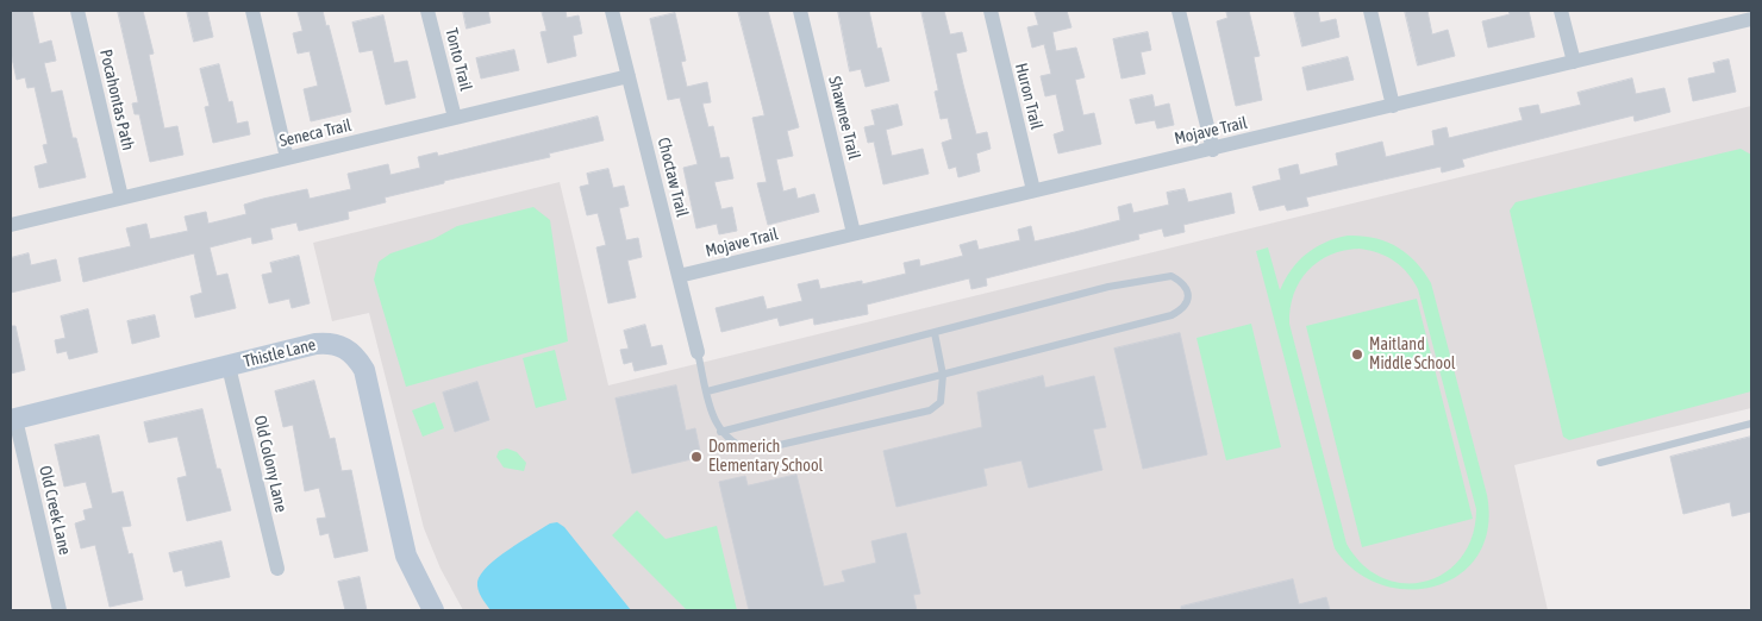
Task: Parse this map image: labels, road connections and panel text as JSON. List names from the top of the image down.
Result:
{
  "streets": {
    "street": [
      "Tonto Trail",
      "Huron Trail",
      "Pocahontas Path",
      "Shawnee Trail",
      "Mojave Trail",
      "Seneca Trail",
      "Choctaw Trail",
      "Thistle Lane",
      "Old Colony Lane",
      "Old Creek Lane"
    ]
  },
  "crossings": [
    ["Tonto Trail", "Seneca Trail"],
    ["Huron Trail", "Mojave Trail"],
    ["Pocahontas Path", "Seneca Trail"],
    ["Shawnee Trail", "Mojave Trail"],
    ["Mojave Trail", "Choctaw Trail"],
    ["Seneca Trail", "Choctaw Trail"],
    ["Thistle Lane", "Old Colony Lane"],
    ["Thistle Lane", "Old Creek Lane"]
  ],
  "places": ["Maitland Middle School", "Dommerich Elementary School"]
}
